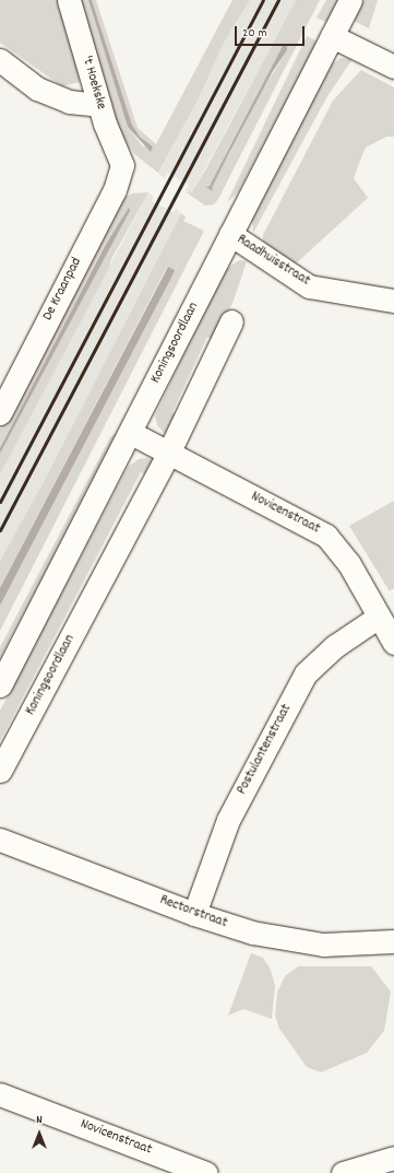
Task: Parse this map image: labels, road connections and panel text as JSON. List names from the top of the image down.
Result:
{
  "streets": {
    "street": [
      "'t Hoekske",
      "Raadhuisstraat",
      "De Kraanpad",
      "Koningsoordlaan",
      "Novicenstraat",
      "Postulantenstraat",
      "Rectorstraat"
    ]
  },
  "crossings": [
    ["'t Hoekske", "De Kraanpad"],
    ["Raadhuisstraat", "Koningsoordlaan"],
    ["Koningsoordlaan", "Novicenstraat"],
    ["Novicenstraat", "Postulantenstraat"],
    ["Postulantenstraat", "Rectorstraat"]
  ],
  "scale_bar": "20 m",
  "north": "top"
}
